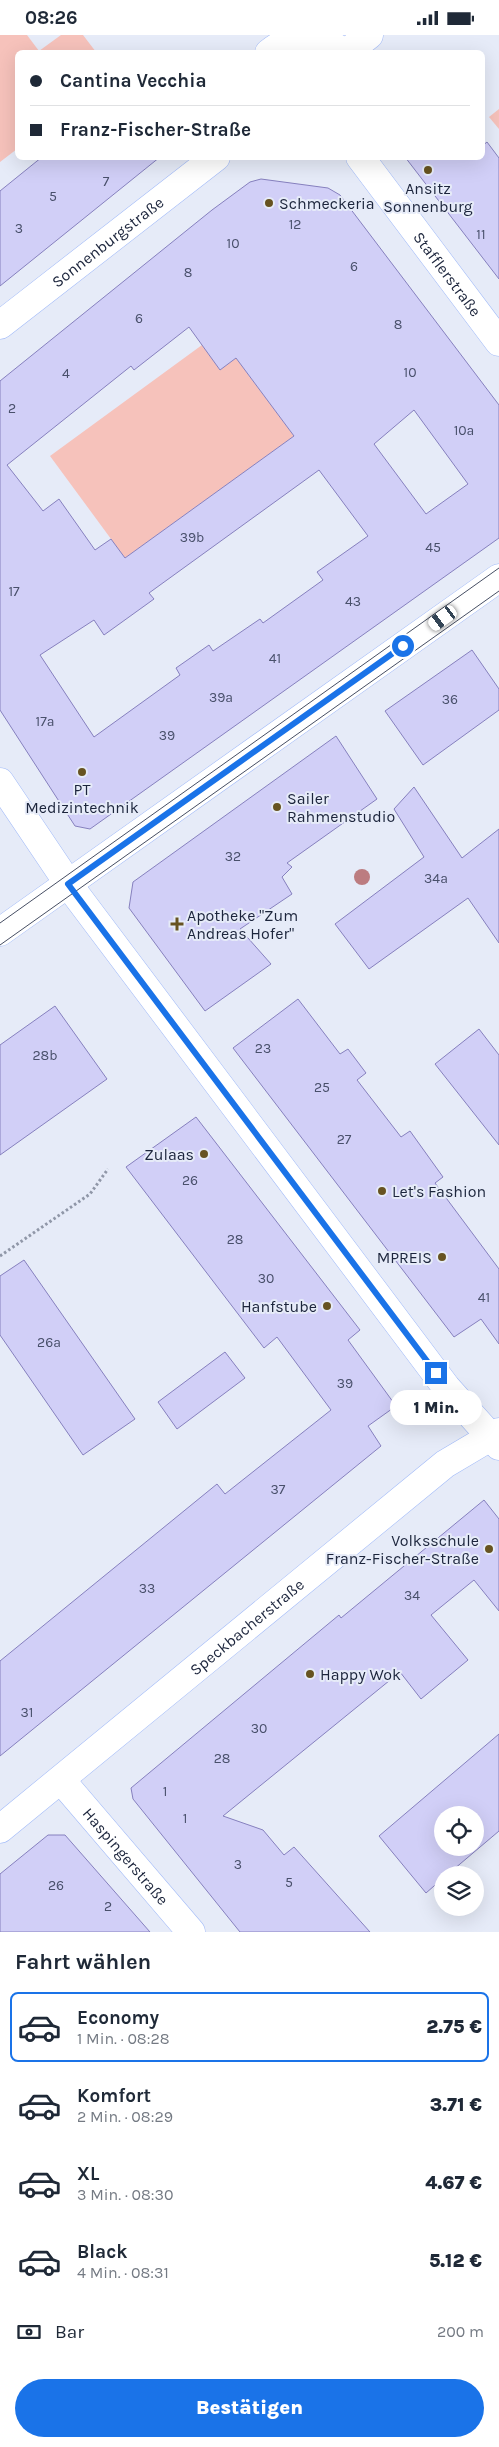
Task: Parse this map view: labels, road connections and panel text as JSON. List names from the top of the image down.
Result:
{
  "streets": {
    "street": [
      "Sonnenburgstraße",
      "Stafflerstraße",
      "Speckbacherstraße",
      "Haspingerstraße"
    ]
  },
  "crossings": [
    ["Speckbacherstraße", "Haspingerstraße"]
  ],
  "places": {
    "other": [
      "Ansitz Sonnenburg",
      "Schmeckeria",
      "PT Medizintechnik",
      "Sailer Rahmenstudio",
      "Zulaas",
      "Let's Fashion",
      "MPREIS",
      "Hanfstube",
      "Volksschule Franz-Fischer-Straße",
      "Happy Wok"
    ],
    "health": ["Apotheke \"Zum Andreas Hofer\""]
  },
  "house_numbers": [
    "7",
    "5",
    "12",
    "3",
    "11",
    "10",
    "6",
    "8",
    "6",
    "8",
    "10",
    "4",
    "2",
    "10a",
    "39b",
    "45",
    "17",
    "43",
    "41",
    "39a",
    "36",
    "17a",
    "39",
    "32",
    "34a",
    "23",
    "28b",
    "25",
    "27",
    "26",
    "28",
    "30",
    "41",
    "26a",
    "39",
    "37",
    "33",
    "34",
    "31",
    "30",
    "28",
    "1",
    "1",
    "3",
    "5",
    "26",
    "2"
  ],
  "page": {
    "status": "08:26",
    "banner": ["Cantina Vecchia", "Franz-Fischer-Straße"],
    "bubble": "1 Min.",
    "heading": "Fahrt wählen",
    "list": [
      {
        "name": "Economy",
        "note": "1 Min. · 08:28",
        "value": "2.75 €"
      },
      {
        "name": "Komfort",
        "note": "2 Min. · 08:29",
        "value": "3.71 €"
      },
      {
        "name": "XL",
        "note": "3 Min. · 08:30",
        "value": "4.67 €"
      },
      {
        "name": "Black",
        "note": "4 Min. · 08:31",
        "value": "5.12 €"
      }
    ],
    "pay": ["Bar", "200 m"],
    "buttons": "Bestätigen"
  }
}
